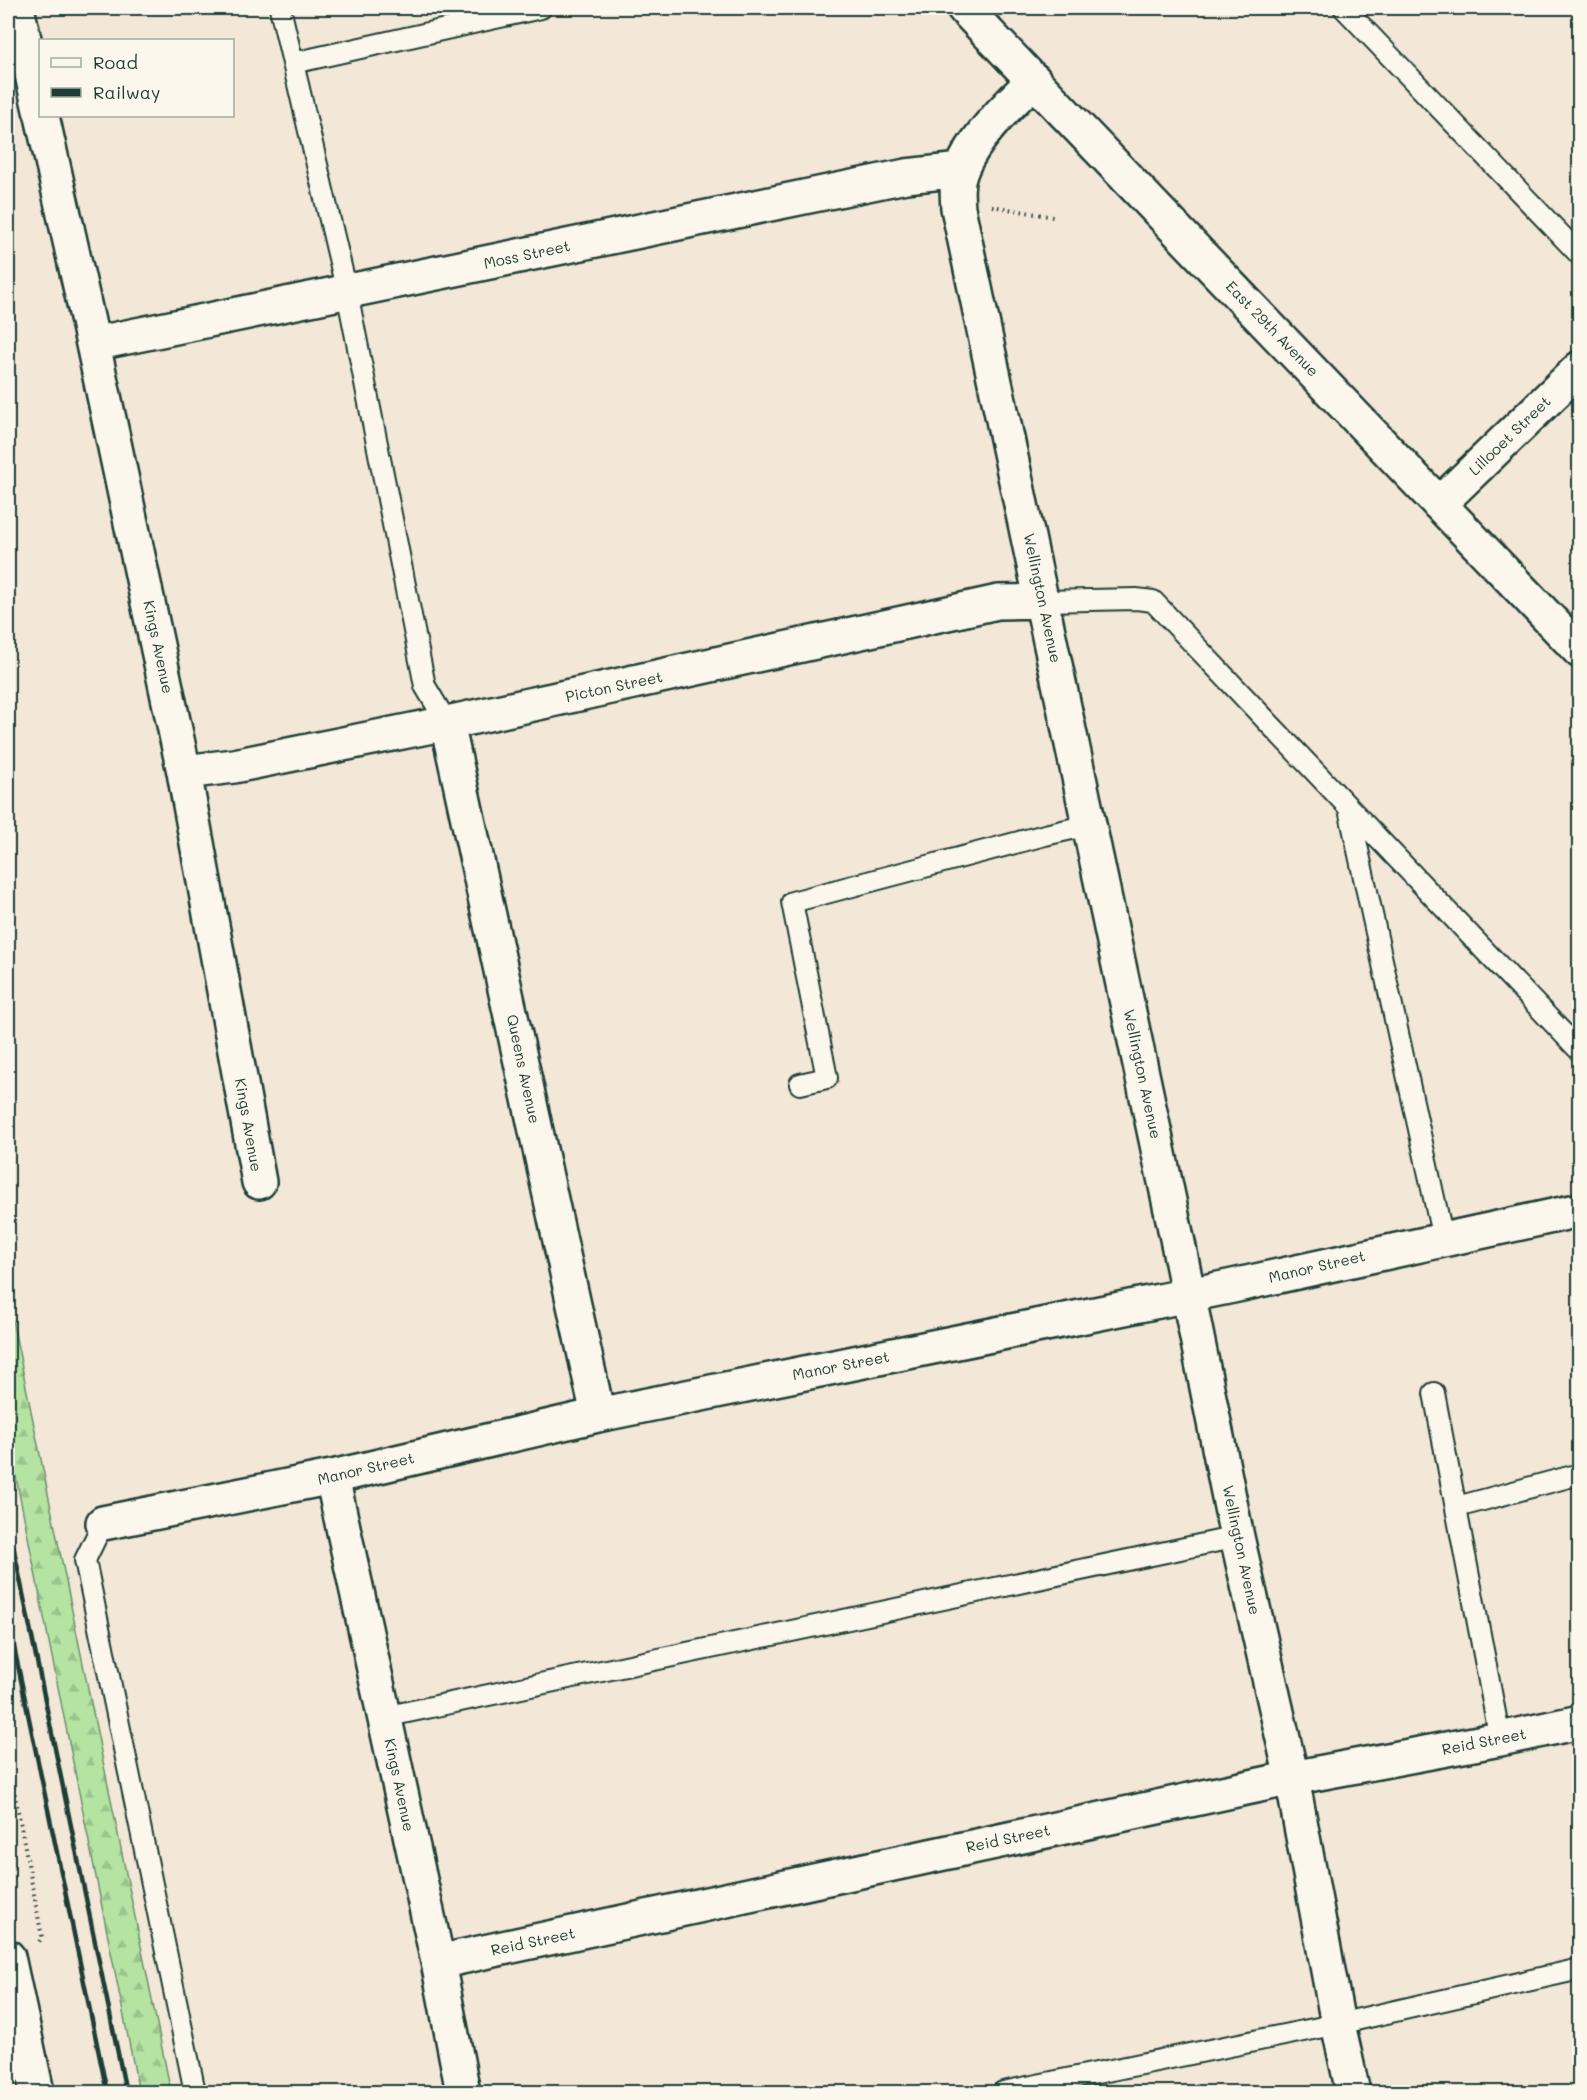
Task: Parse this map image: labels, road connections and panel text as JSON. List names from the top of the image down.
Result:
{
  "streets": {
    "street": [
      "Moss Street",
      "East 29th Avenue",
      "Lillooet Street",
      "Wellington Avenue",
      "Kings Avenue",
      "Picton Street",
      "Queens Avenue",
      "Manor Street",
      "Reid Street"
    ]
  },
  "crossings": [
    ["Moss Street", "Wellington Avenue"],
    ["Moss Street", "Kings Avenue"],
    ["East 29th Avenue", "Lillooet Street"],
    ["East 29th Avenue", "Wellington Avenue"],
    ["Wellington Avenue", "Picton Street"],
    ["Wellington Avenue", "Manor Street"],
    ["Wellington Avenue", "Reid Street"],
    ["Kings Avenue", "Picton Street"],
    ["Kings Avenue", "Manor Street"],
    ["Kings Avenue", "Reid Street"],
    ["Picton Street", "Queens Avenue"],
    ["Queens Avenue", "Manor Street"]
  ],
  "legend": ["Road", "Railway"]
}
